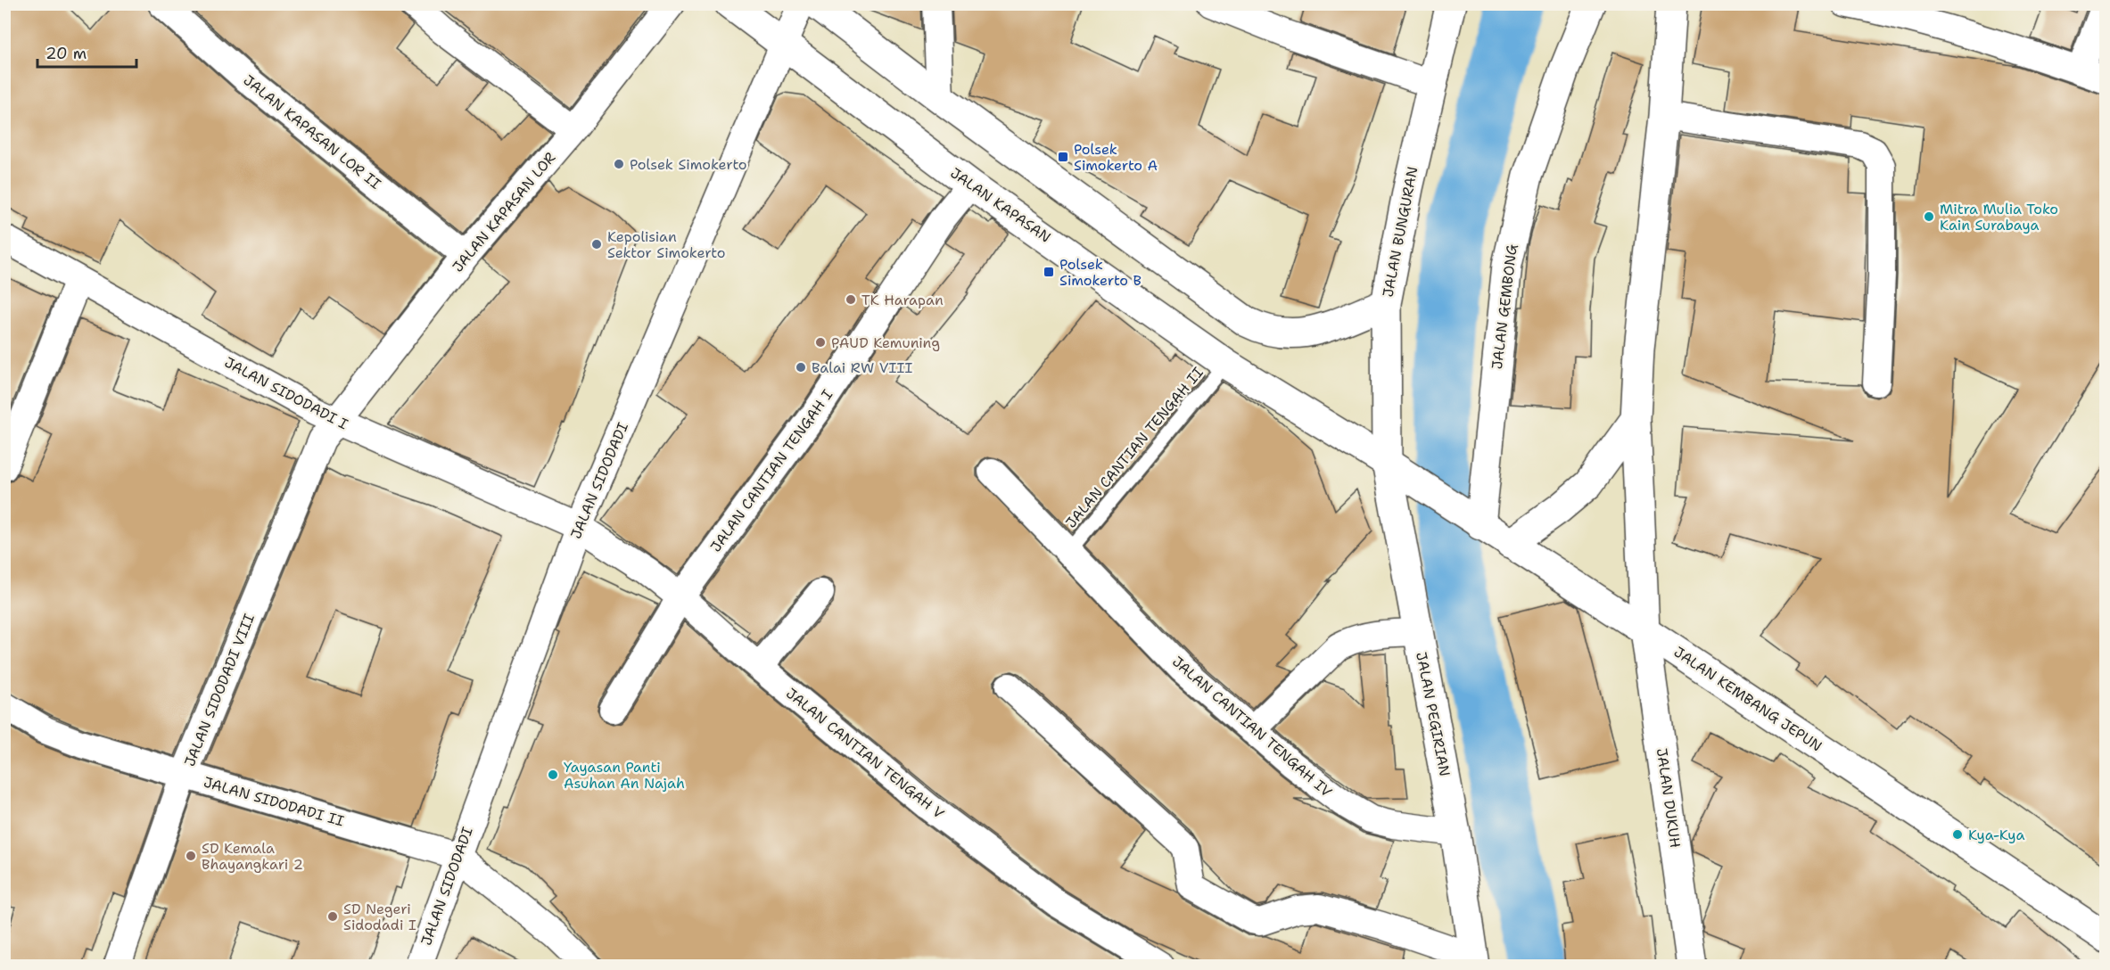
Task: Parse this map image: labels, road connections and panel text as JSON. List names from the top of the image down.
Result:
{
  "streets": {
    "main road": [
      "JALAN KAPASAN",
      "JALAN BUNGURAN",
      "JALAN GEMBONG",
      "JALAN KEMBANG JEPUN",
      "JALAN PEGIRIAN",
      "JALAN DUKUH"
    ],
    "street": [
      "JALAN KAPASAN LOR II",
      "JALAN KAPASAN LOR",
      "JALAN SIDODADI I",
      "JALAN CANTIAN TENGAH I",
      "JALAN SIDODADI",
      "JALAN SIDODADI VIII",
      "JALAN CANTIAN TENGAH IV",
      "JALAN CANTIAN TENGAH V",
      "JALAN SIDODADI II"
    ],
    "lane": ["JALAN CANTIAN TENGAH II"]
  },
  "crossings": [
    ["JALAN KAPASAN LOR II", "JALAN KAPASAN LOR"],
    ["JALAN KAPASAN", "JALAN BUNGURAN"],
    ["JALAN KAPASAN", "JALAN CANTIAN TENGAH II"],
    ["JALAN KAPASAN", "JALAN CANTIAN TENGAH I"],
    ["JALAN KAPASAN", "JALAN SIDODADI"],
    ["JALAN KAPASAN", "JALAN KEMBANG JEPUN"],
    ["JALAN KAPASAN", "JALAN PEGIRIAN"],
    ["JALAN KAPASAN LOR", "JALAN SIDODADI I"],
    ["JALAN KAPASAN LOR", "JALAN SIDODADI VIII"],
    ["JALAN BUNGURAN", "JALAN KEMBANG JEPUN"],
    ["JALAN BUNGURAN", "JALAN PEGIRIAN"],
    ["JALAN GEMBONG", "JALAN KEMBANG JEPUN"],
    ["JALAN SIDODADI I", "JALAN SIDODADI"],
    ["JALAN SIDODADI I", "JALAN SIDODADI VIII"],
    ["JALAN SIDODADI I", "JALAN CANTIAN TENGAH V"],
    ["JALAN CANTIAN TENGAH II", "JALAN CANTIAN TENGAH IV"],
    ["JALAN CANTIAN TENGAH I", "JALAN CANTIAN TENGAH V"],
    ["JALAN SIDODADI", "JALAN CANTIAN TENGAH V"],
    ["JALAN SIDODADI", "JALAN SIDODADI II"],
    ["JALAN SIDODADI VIII", "JALAN SIDODADI II"],
    ["JALAN KEMBANG JEPUN", "JALAN PEGIRIAN"],
    ["JALAN KEMBANG JEPUN", "JALAN DUKUH"],
    ["JALAN PEGIRIAN", "JALAN CANTIAN TENGAH IV"]
  ],
  "places": {
    "transit": ["Polsek Simokerto A", "Polsek Simokerto B"],
    "other": [
      "Polsek Simokerto",
      "Mitra Mulia Toko Kain Surabaya",
      "Kepolisian Sektor Simokerto",
      "TK Harapan",
      "PAUD Kemuning",
      "Balai RW VIII",
      "Yayasan Panti Asuhan An Najah",
      "Kya-Kya",
      "SD Kemala Bhayangkari 2",
      "SD Negeri Sidodadi I"
    ]
  },
  "scale_bar": "20 m"
}
